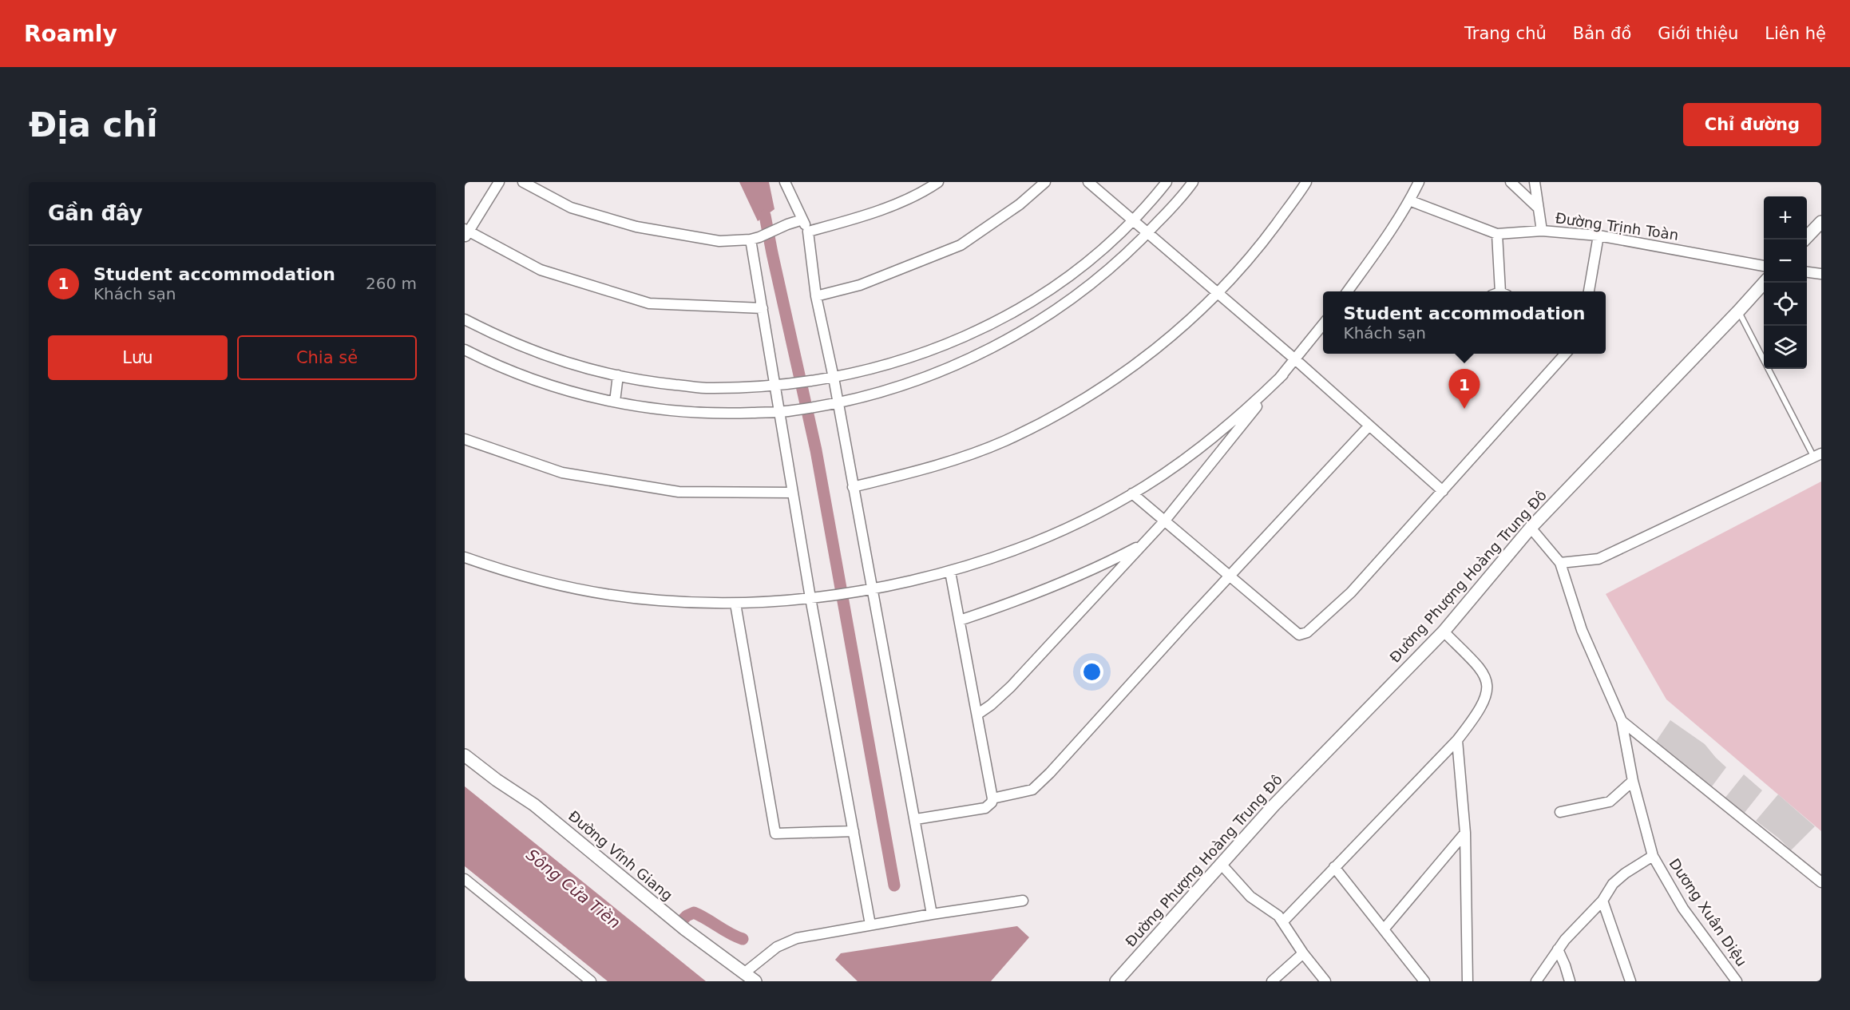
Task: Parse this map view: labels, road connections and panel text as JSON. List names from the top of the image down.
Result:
{
  "streets": {
    "street": [
      "Đường Trịnh Toàn",
      "Đường Phượng Hoàng Trung Đô",
      "Đường Vĩnh Giang",
      "Dương Xuân Diệu"
    ]
  },
  "water": ["Sông Cửa Tiền"],
  "page": {
    "header": "Roamly",
    "nav": [
      "Trang chủ",
      "Bản đồ",
      "Giới thiệu",
      "Liên hệ"
    ],
    "buttons": [
      "Chỉ đường",
      ["Lưu", "Chia sẻ"]
    ],
    "title": "Địa chỉ",
    "heading": "Gần đây",
    "map_buttons": ["+", "−"],
    "list": [
      {
        "mark": "1",
        "name": "Student accommodation",
        "note": "Khách sạn",
        "value": "260 m"
      }
    ],
    "popup": ["Student accommodation", "Khách sạn"],
    "pins": "1"
  }
}
